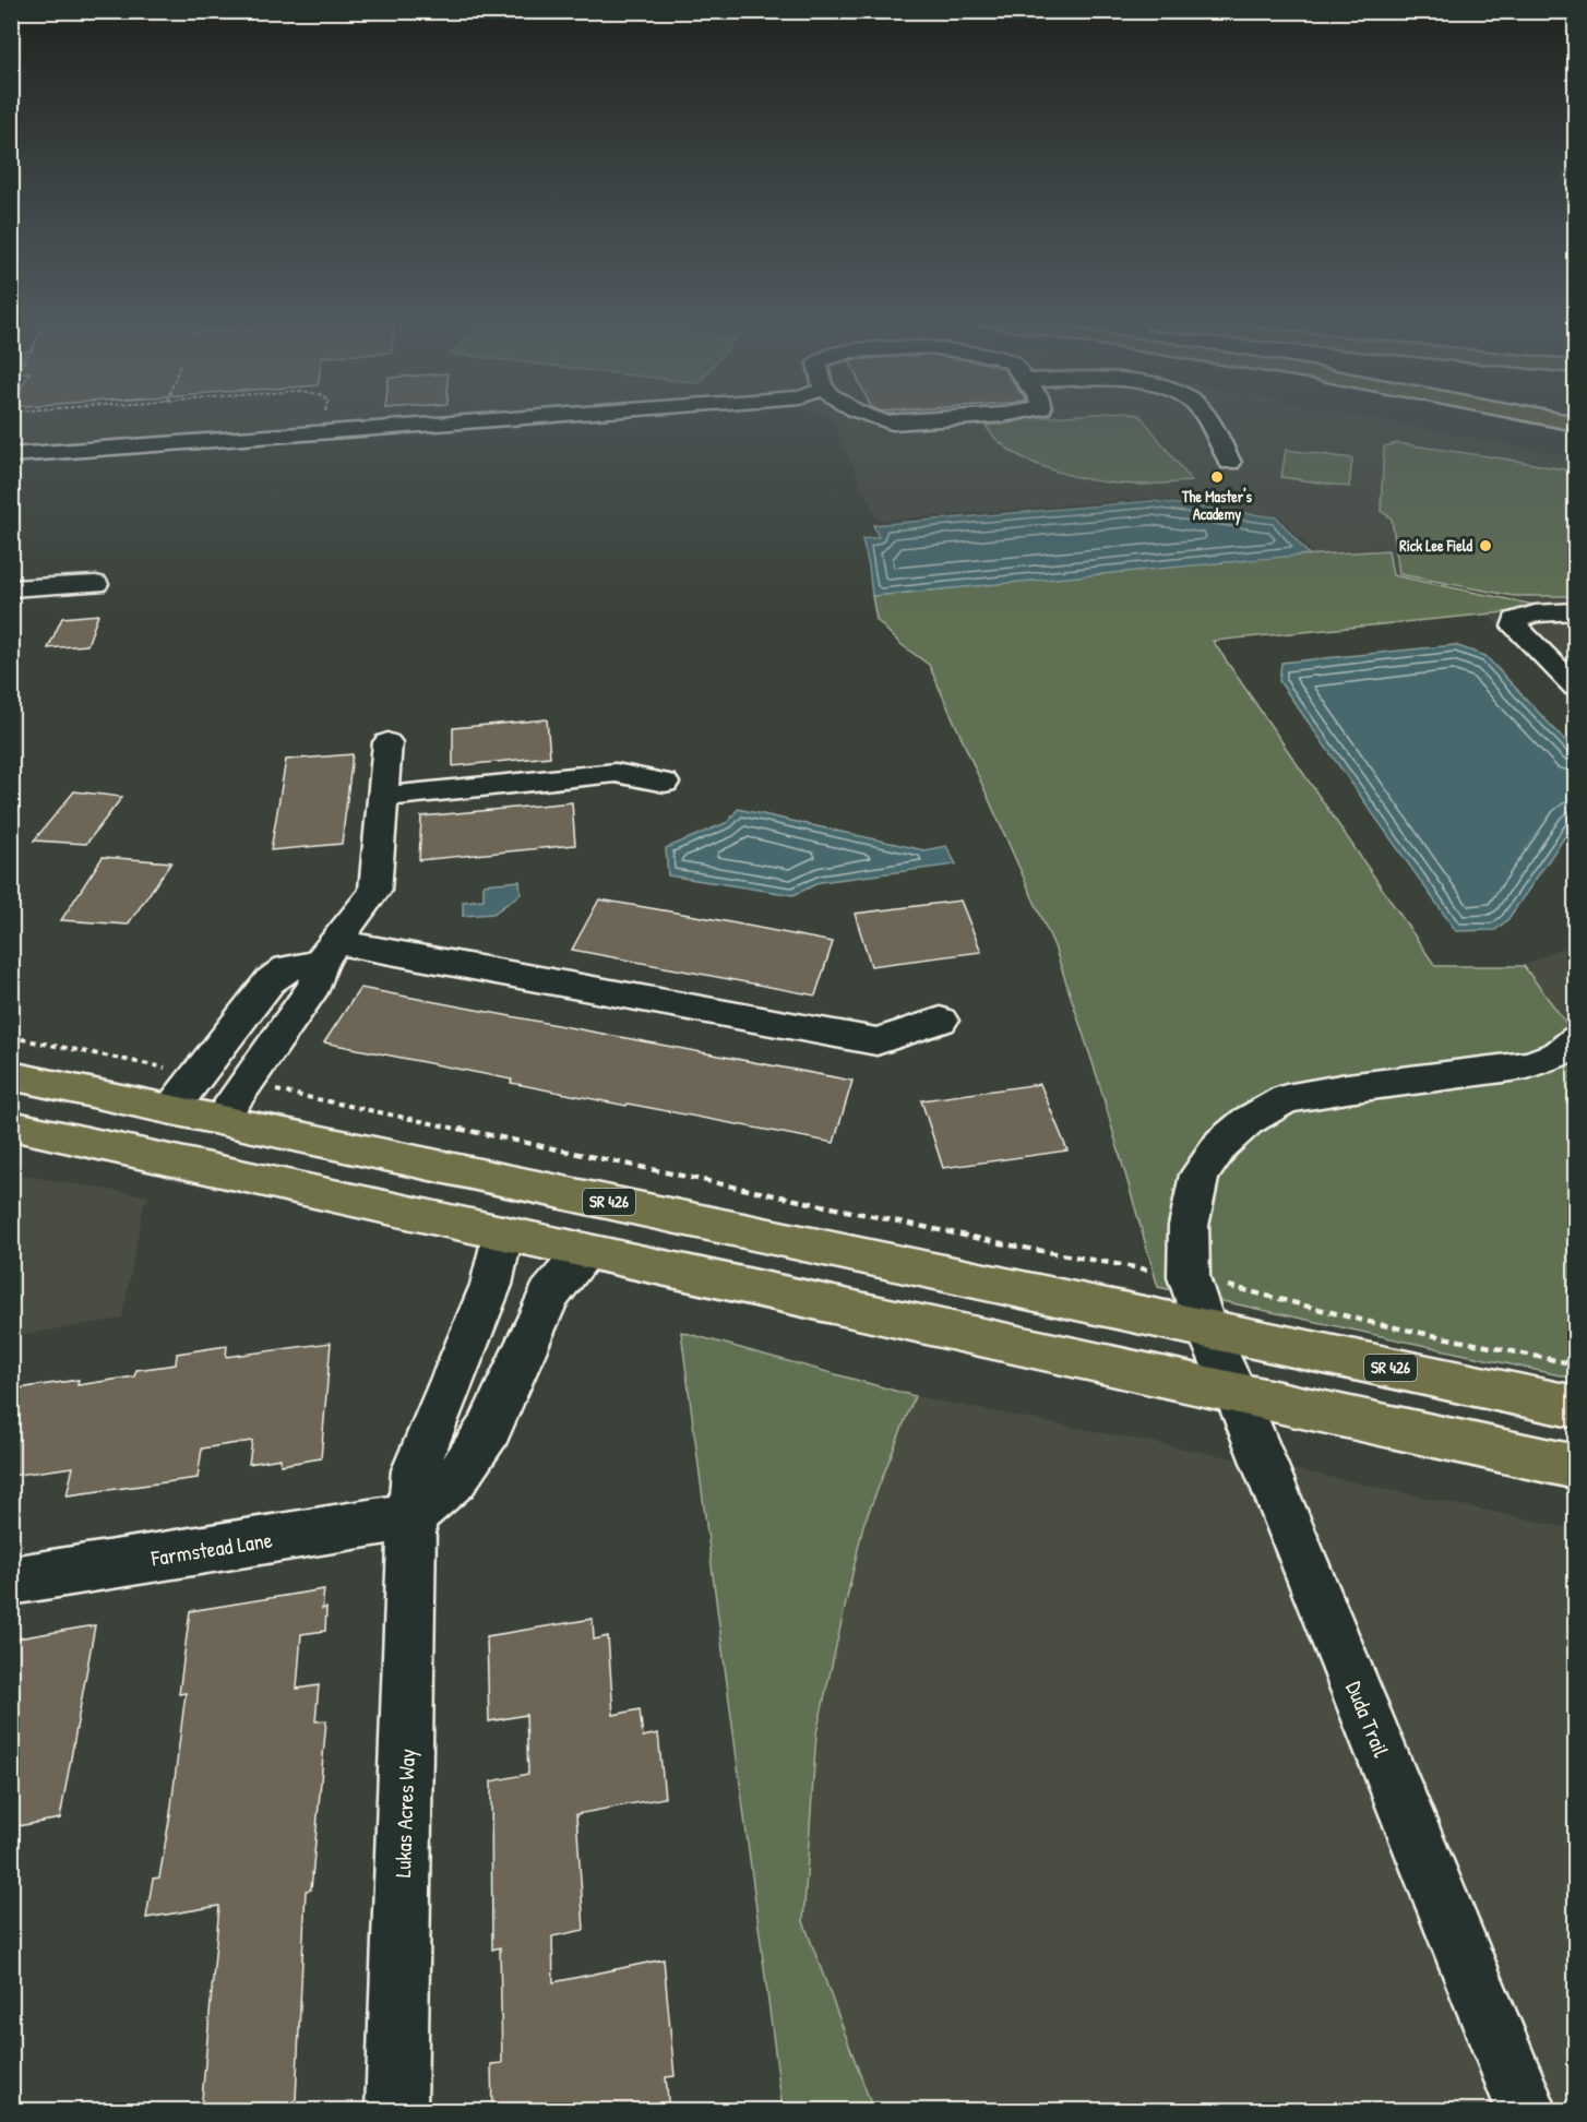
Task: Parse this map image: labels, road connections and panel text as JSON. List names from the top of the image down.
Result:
{
  "streets": {
    "main road": ["SR 426"],
    "street": ["Farmstead Lane", "Duda Trail", "Lukas Acres Way"]
  },
  "crossings": [
    ["SR 426", "Duda Trail"],
    ["Farmstead Lane", "Lukas Acres Way"]
  ],
  "places": ["The Master's Academy", "Rick Lee Field"]
}
